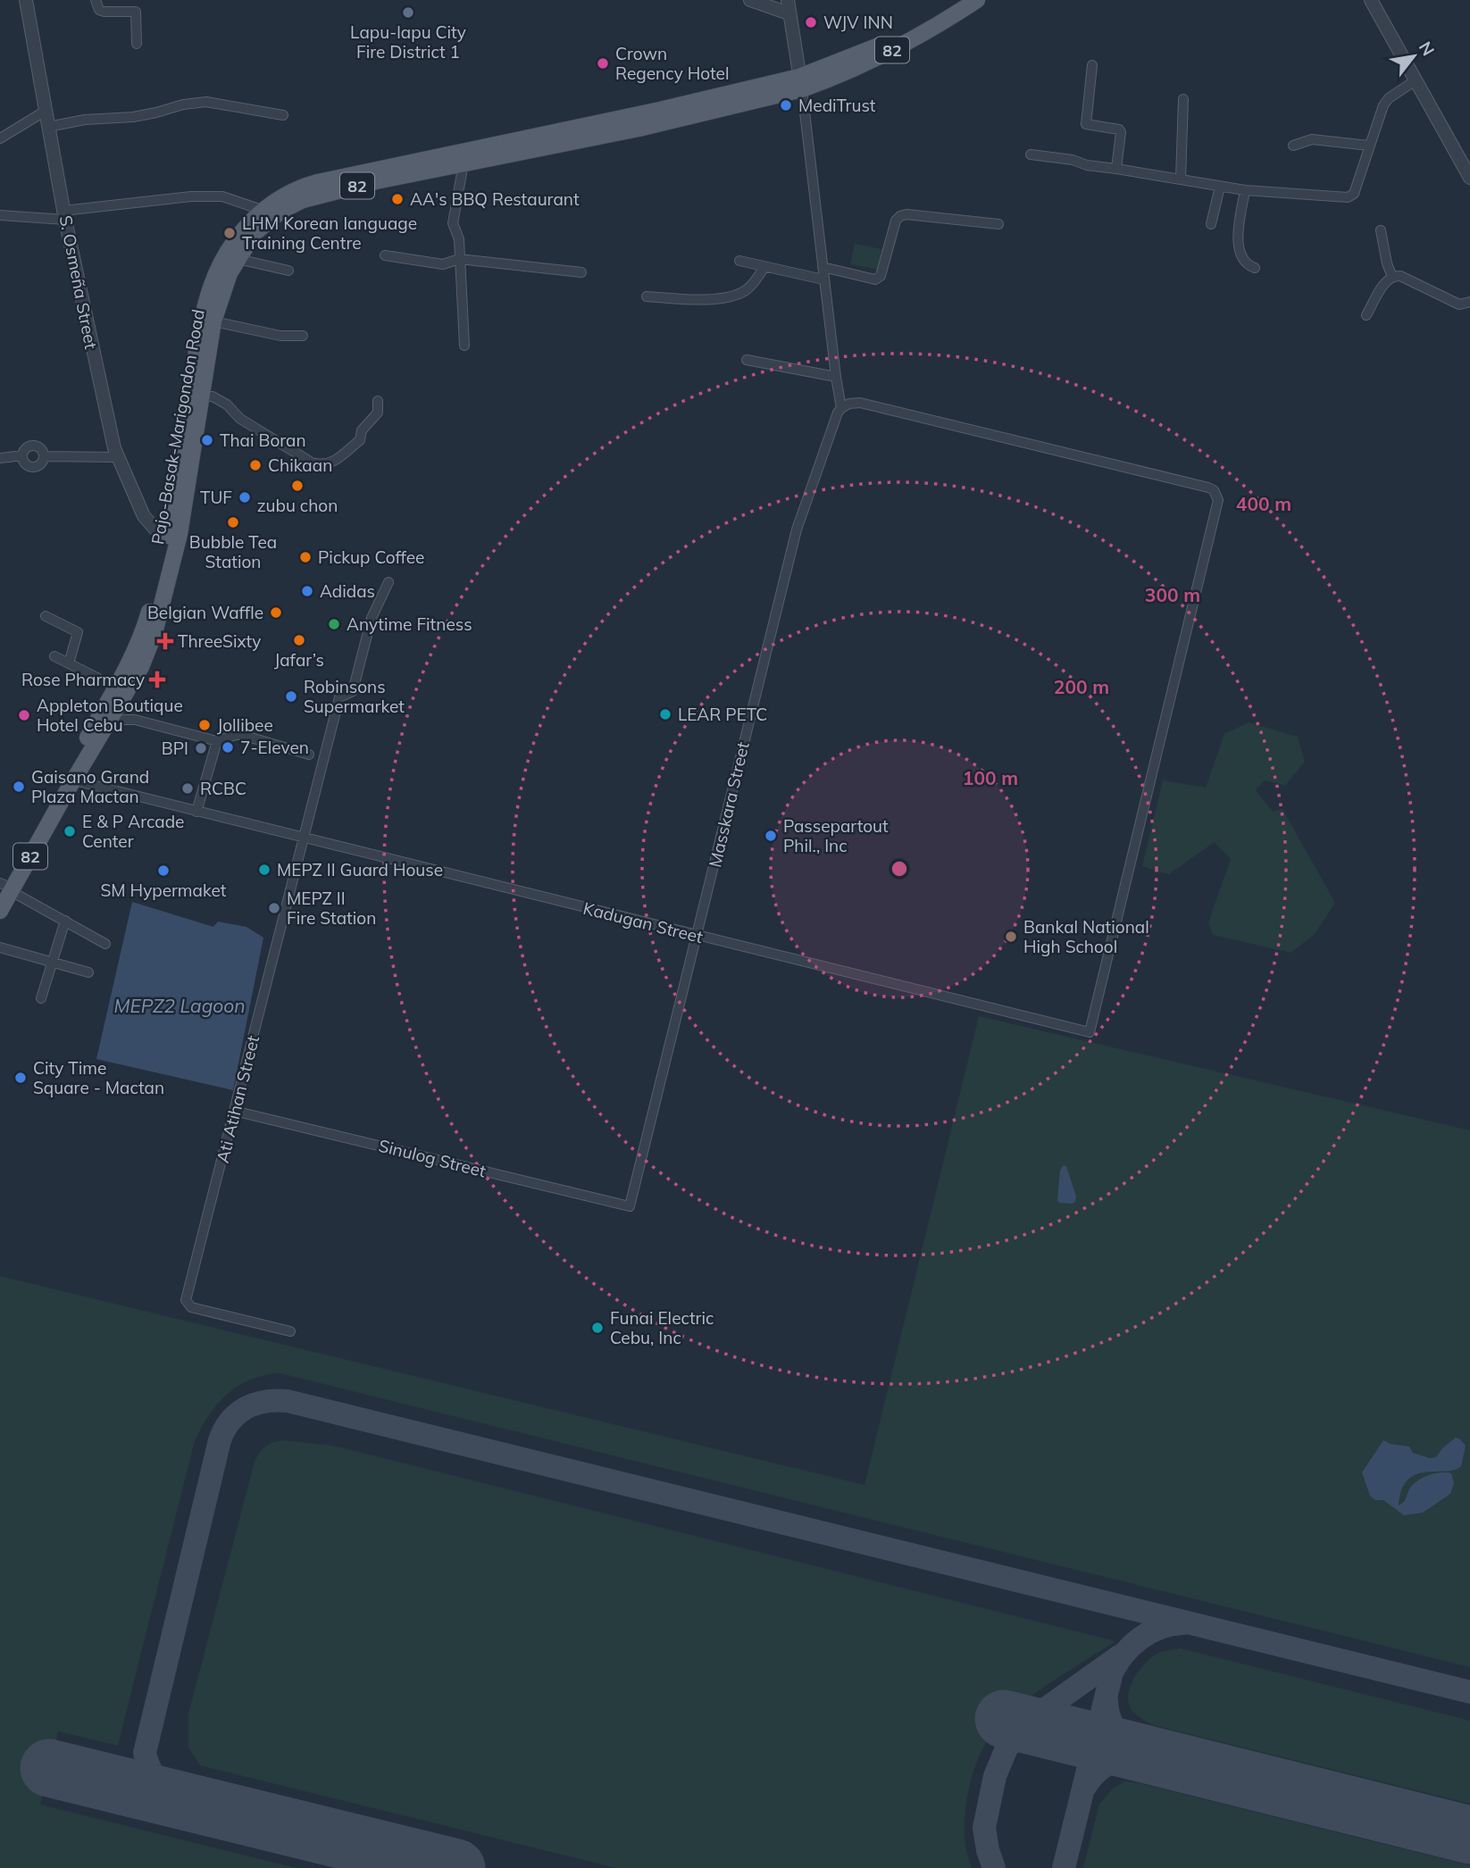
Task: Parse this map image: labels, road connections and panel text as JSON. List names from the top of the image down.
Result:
{
  "streets": {
    "main road": ["82", "Pajo-Basak-Marigondon Road"],
    "street": [
      "S. Osmeña Street",
      "Masskara Street",
      "Kadugan Street",
      "Ati Atihan Street",
      "Sinulog Street"
    ]
  },
  "crossings": [
    ["S. Osmeña Street", "Pajo-Basak-Marigondon Road"],
    ["Pajo-Basak-Marigondon Road", "Kadugan Street"],
    ["Masskara Street", "Kadugan Street"],
    ["Masskara Street", "Sinulog Street"],
    ["Kadugan Street", "Ati Atihan Street"],
    ["Ati Atihan Street", "Sinulog Street"]
  ],
  "water": ["MEPZ2 Lagoon"],
  "places": {
    "other": [
      "Lapu-lapu City Fire District 1",
      "WJV INN",
      "Crown Regency Hotel",
      "MediTrust",
      "AA's BBQ Restaurant",
      "LHM Korean language Training Centre",
      "Thai Boran",
      "Chikaan",
      "zubu chon",
      "TUF",
      "Bubble Tea Station",
      "Pickup Coffee",
      "Adidas",
      "Belgian Waffle",
      "Anytime Fitness",
      "Jafar’s",
      "Robinsons Supermarket",
      "LEAR PETC",
      "Appleton Boutique Hotel Cebu",
      "Jollibee",
      "7-Eleven",
      "BPI",
      "Gaisano Grand Plaza Mactan",
      "RCBC",
      "E & P Arcade Center",
      "Passepartout Phil., Inc",
      "MEPZ II Guard House",
      "SM Hypermaket",
      "MEPZ II Fire Station",
      "Bankal National High School",
      "City Time Square - Mactan",
      "Funai Electric Cebu, Inc"
    ],
    "health": ["ThreeSixty", "Rose Pharmacy"]
  },
  "north": "top right",
  "rings": [
    "400 m",
    "300 m",
    "200 m",
    "100 m"
  ]
}
